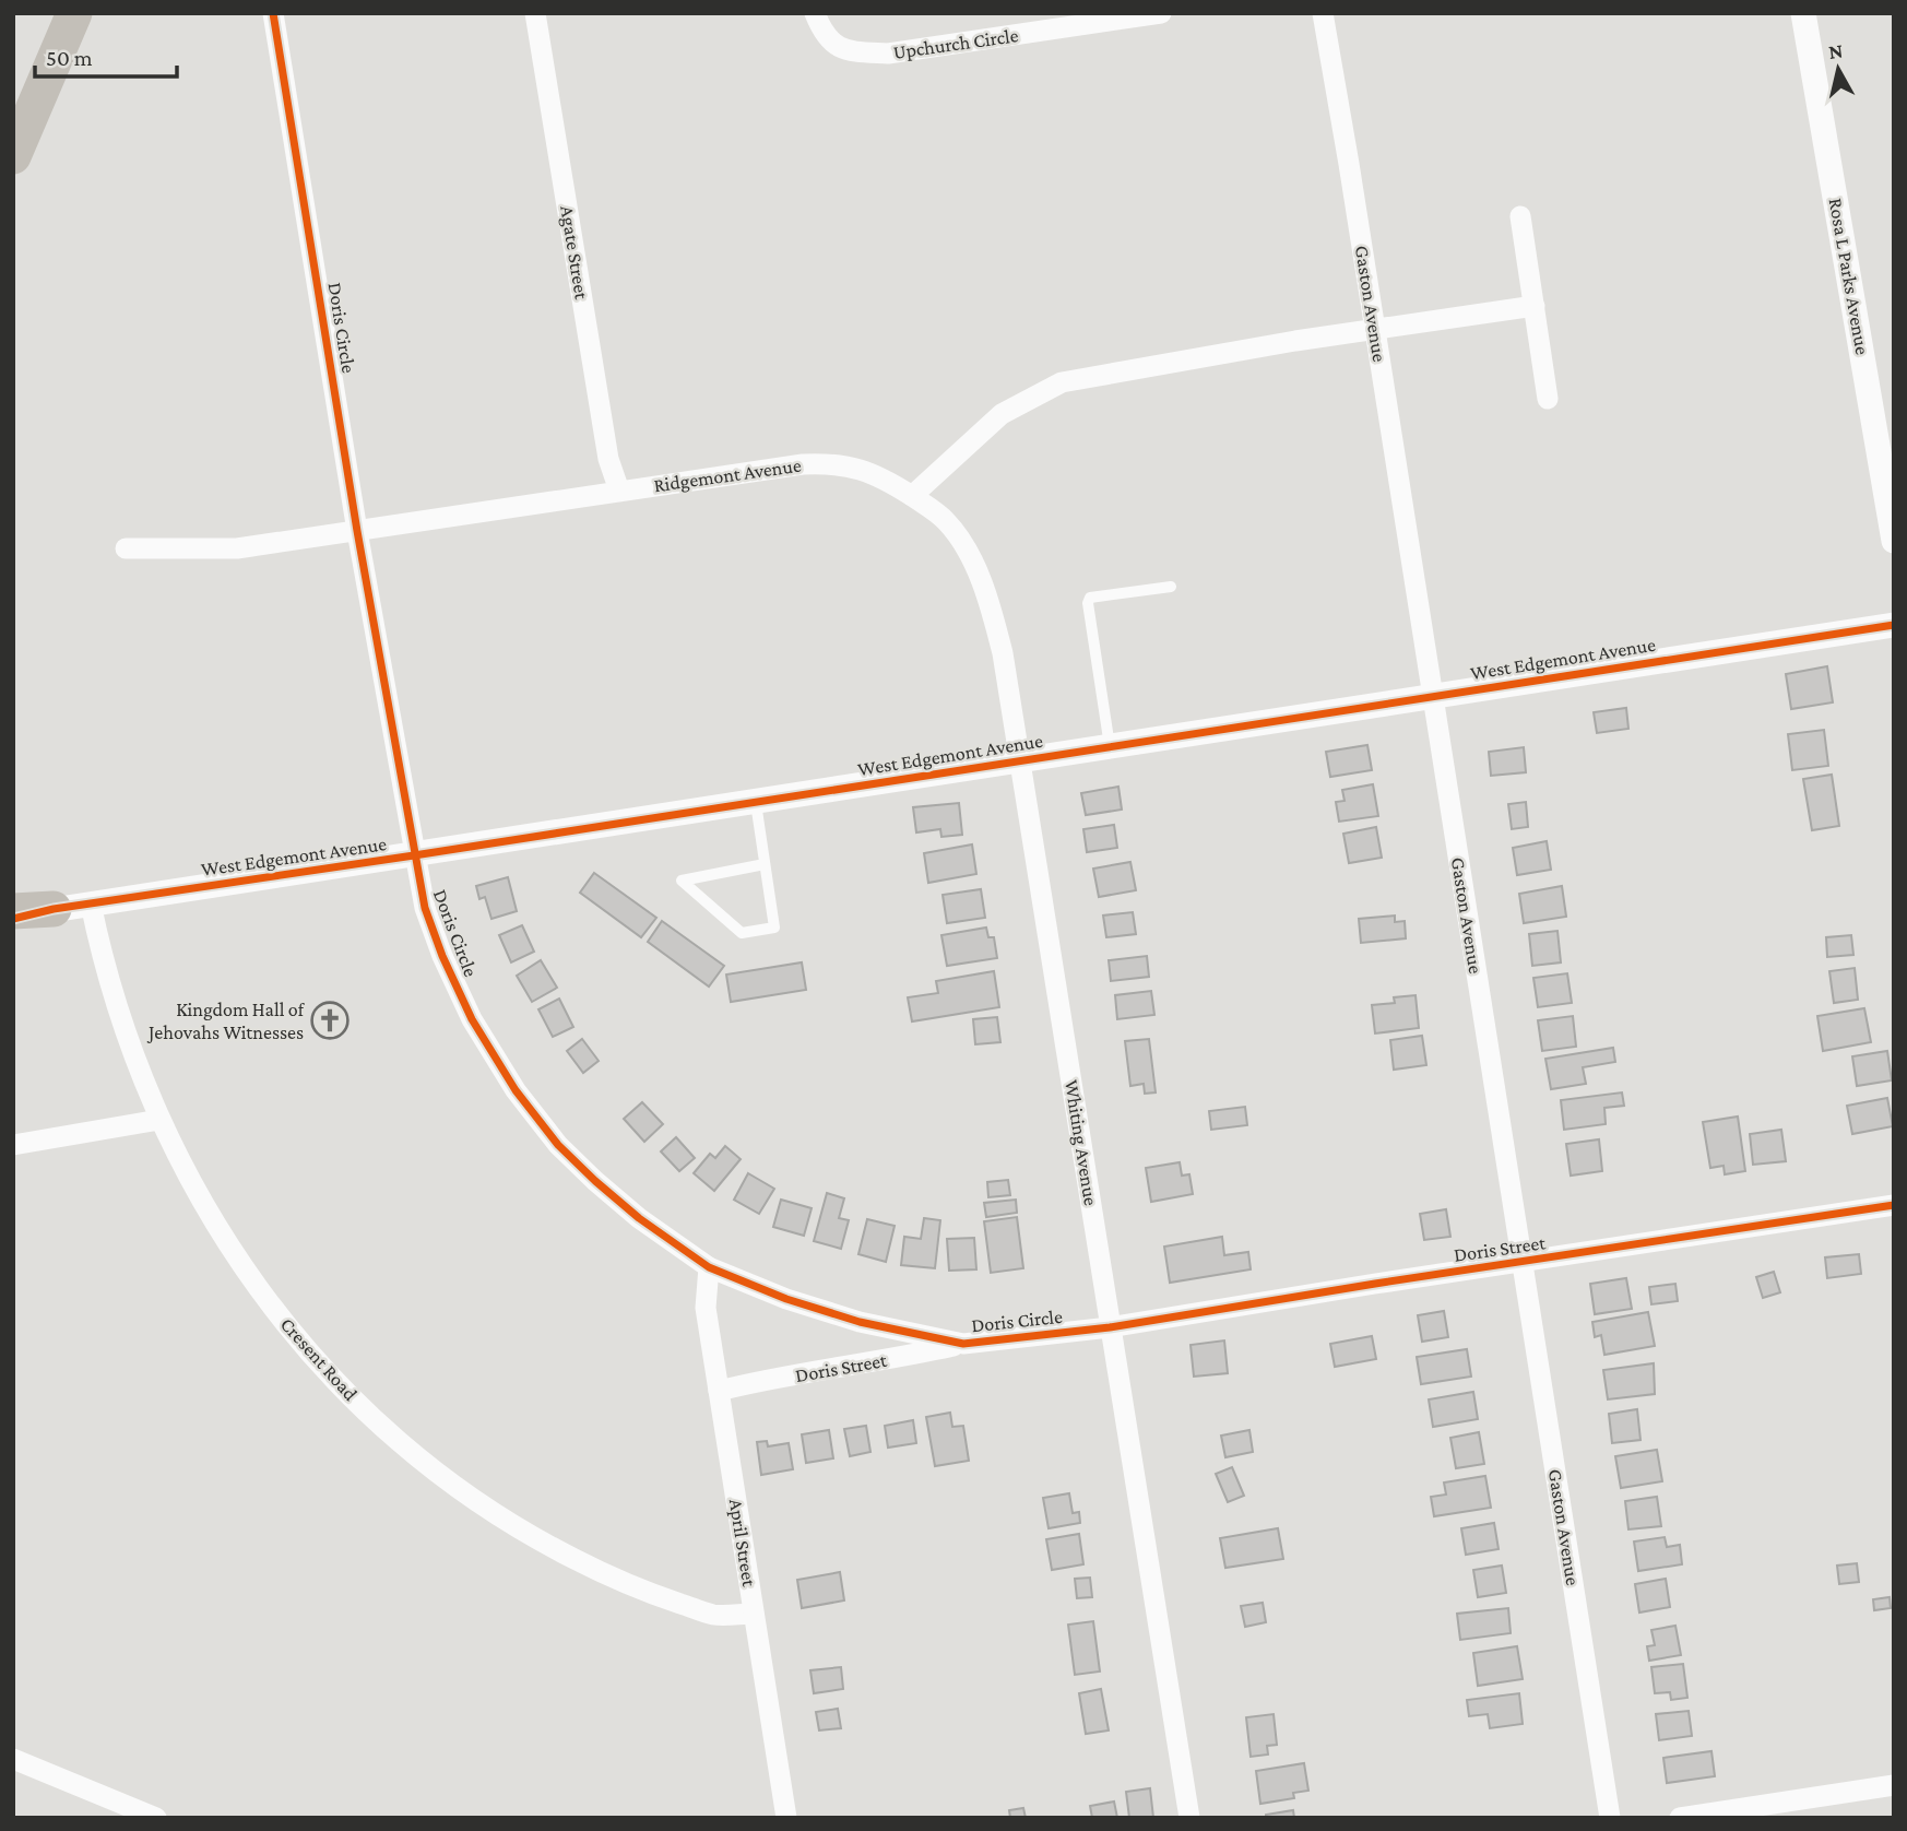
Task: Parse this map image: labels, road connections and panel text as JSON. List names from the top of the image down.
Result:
{
  "streets": {
    "street": [
      "Upchurch Circle",
      "Agate Street",
      "Rosa L Parks Avenue",
      "Gaston Avenue",
      "Doris Circle",
      "Ridgemont Avenue",
      "West Edgemont Avenue",
      "Whiting Avenue",
      "Doris Street",
      "Cresent Road",
      "April Street"
    ]
  },
  "crossings": [
    ["Agate Street", "Ridgemont Avenue"],
    ["Gaston Avenue", "West Edgemont Avenue"],
    ["Gaston Avenue", "Doris Street"],
    ["Doris Circle", "Ridgemont Avenue"],
    ["Doris Circle", "West Edgemont Avenue"],
    ["Doris Circle", "Whiting Avenue"],
    ["Doris Circle", "Doris Street"],
    ["Doris Circle", "April Street"],
    ["Ridgemont Avenue", "Whiting Avenue"],
    ["West Edgemont Avenue", "Whiting Avenue"],
    ["West Edgemont Avenue", "Cresent Road"],
    ["Whiting Avenue", "Doris Street"],
    ["Doris Street", "April Street"],
    ["Cresent Road", "April Street"]
  ],
  "places": {
    "church": ["Kingdom Hall of Jehovahs Witnesses"]
  },
  "scale_bar": "50 m",
  "north": "top"
}
